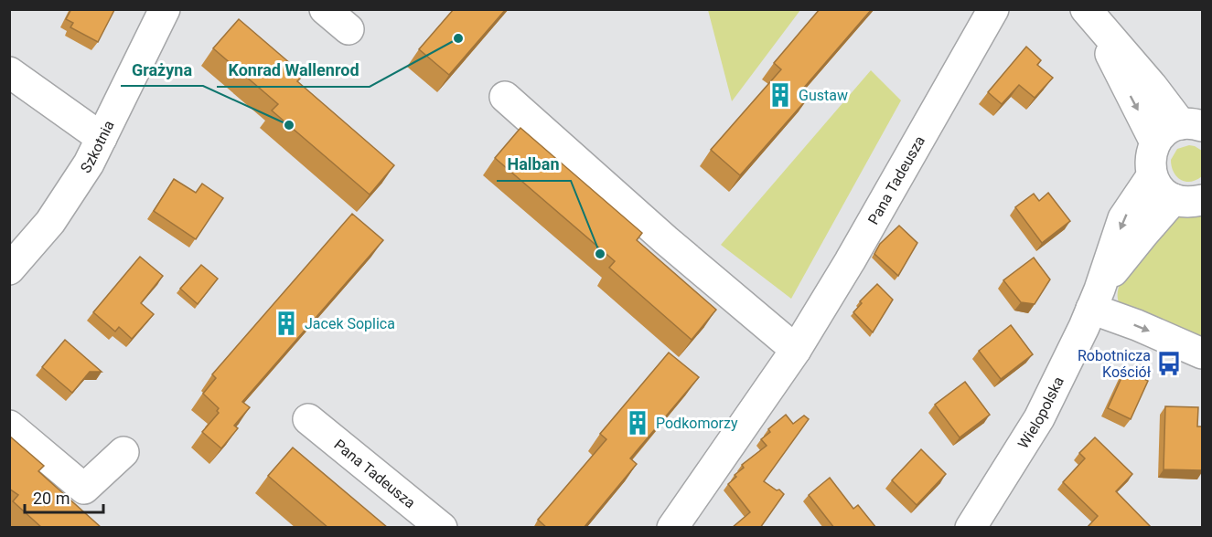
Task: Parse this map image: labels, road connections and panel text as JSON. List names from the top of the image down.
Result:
{
  "streets": {
    "street": ["Szkotnia", "Pana Tadeusza", "Wielopolska"]
  },
  "places": {
    "other": ["Konrad Wallenrod", "Grażyna", "Halban"],
    "building": ["Gustaw", "Jacek Soplica", "Podkomorzy"],
    "bus stop": ["Robotnicza Kościół"]
  },
  "scale_bar": "20 m"
}
